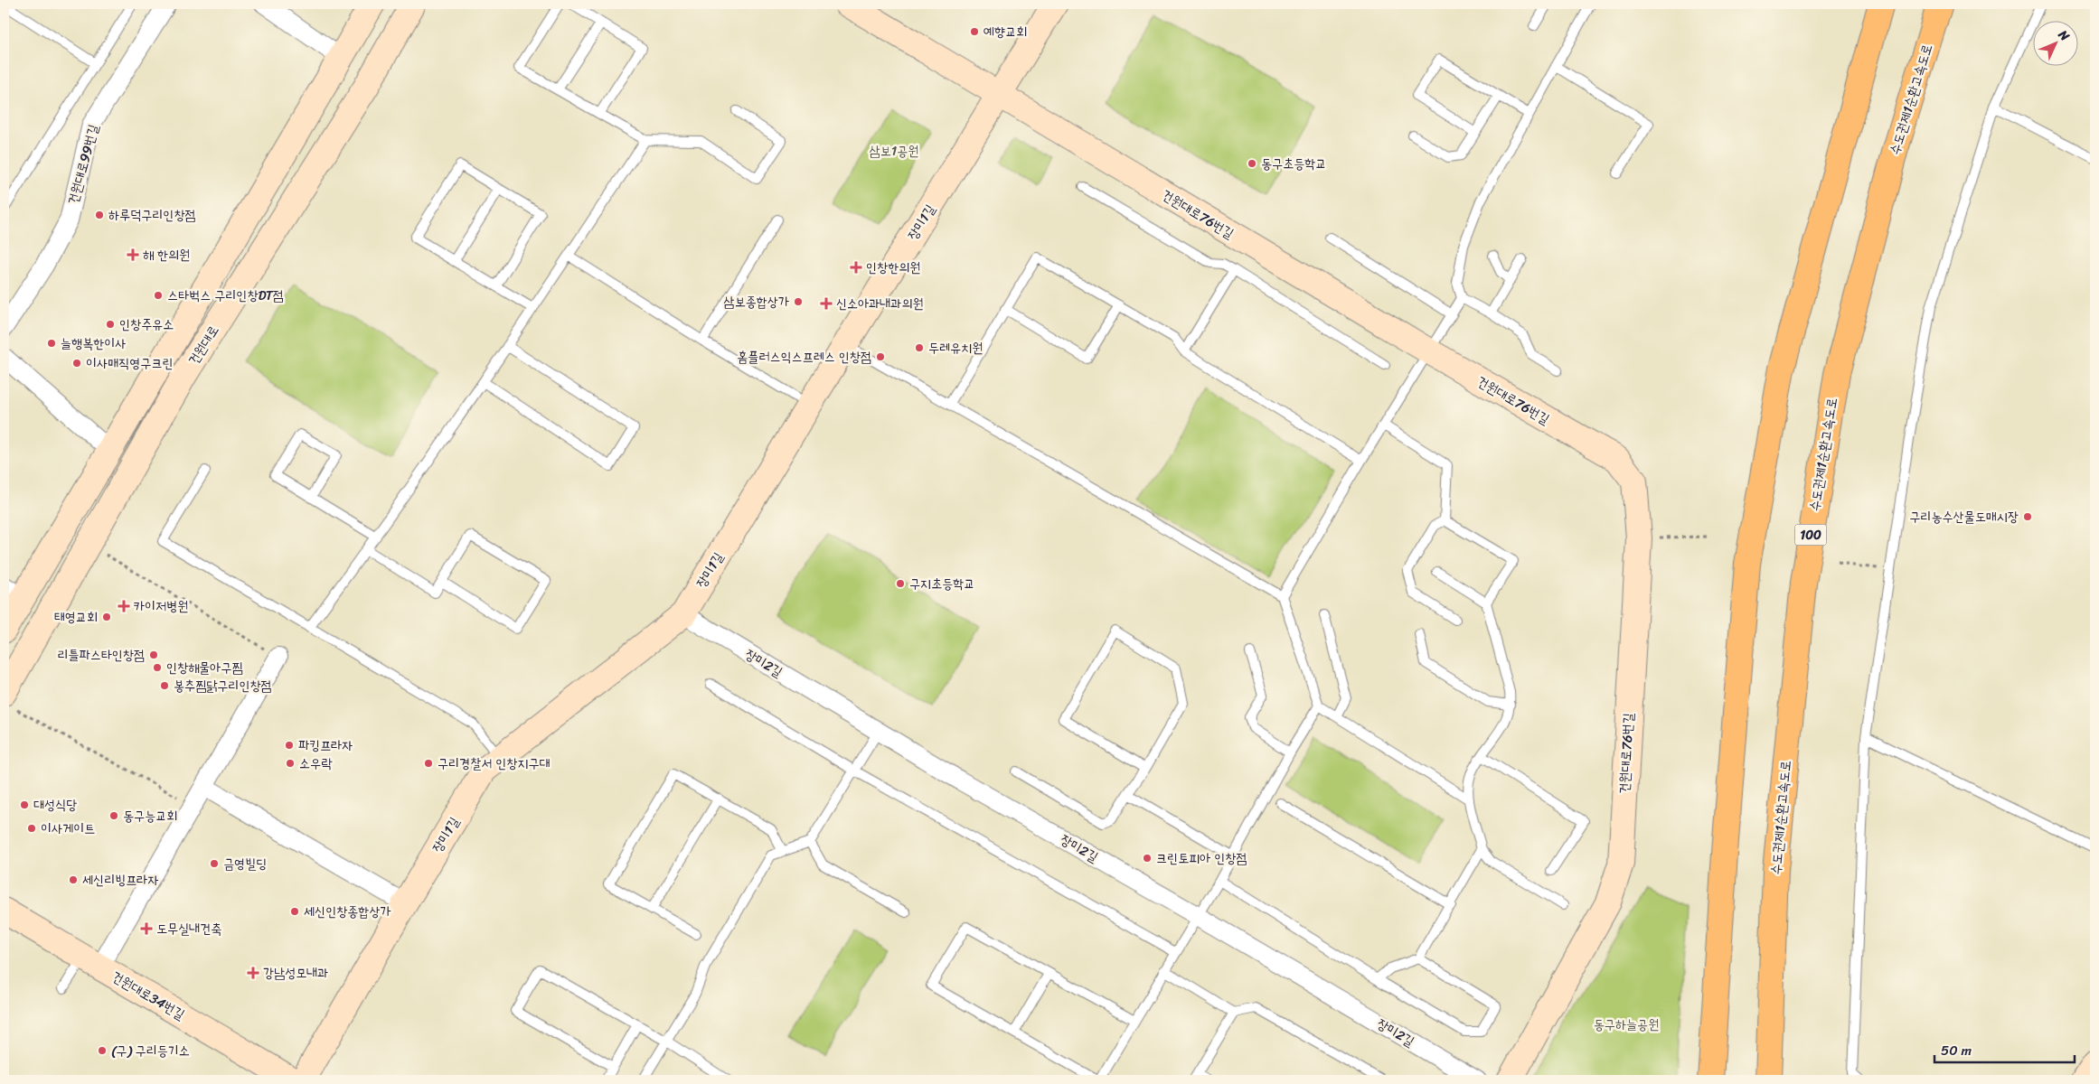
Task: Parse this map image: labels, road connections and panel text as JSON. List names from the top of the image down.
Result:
{
  "streets": {
    "highway": ["수도권제1순환고속도로", "100"],
    "street": [
      "건원대로99번길",
      "건원대로76번길",
      "장미1길",
      "건원대로",
      "장미2길",
      "건원대로34번길"
    ]
  },
  "crossings": [
    ["건원대로76번길", "장미1길"],
    ["장미1길", "장미2길"]
  ],
  "parks": ["삼보1공원", "동구하늘공원"],
  "places": {
    "other": [
      "예향교회",
      "동구초등학교",
      "하루덕구리인창점",
      "스타벅스 구리인창DT점",
      "삼보종합상가",
      "인창주유소",
      "늘행복한이사",
      "두레유치원",
      "홈플러스익스프레스 인창점",
      "이사매직영구크린",
      "구리농수산물도매시장",
      "구지초등학교",
      "태영교회",
      "리틀파스타인창점",
      "인창해물아구찜",
      "봉추찜닭구리인창점",
      "파킹프라자",
      "소우락",
      "구리경찰서 인창지구대",
      "대성식당",
      "동구능교회",
      "이사게이트",
      "크린토피아 인창점",
      "금영빌딩",
      "세신리빙프라자",
      "세신인창종합상가",
      "(구) 구리등기소"
    ],
    "health": [
      "해 한의원",
      "인창한의원",
      "신소아과내과의원",
      "카이저병원",
      "도무실내건축",
      "강남성모내과"
    ]
  },
  "scale_bar": "50 m",
  "north": "top right"
}
